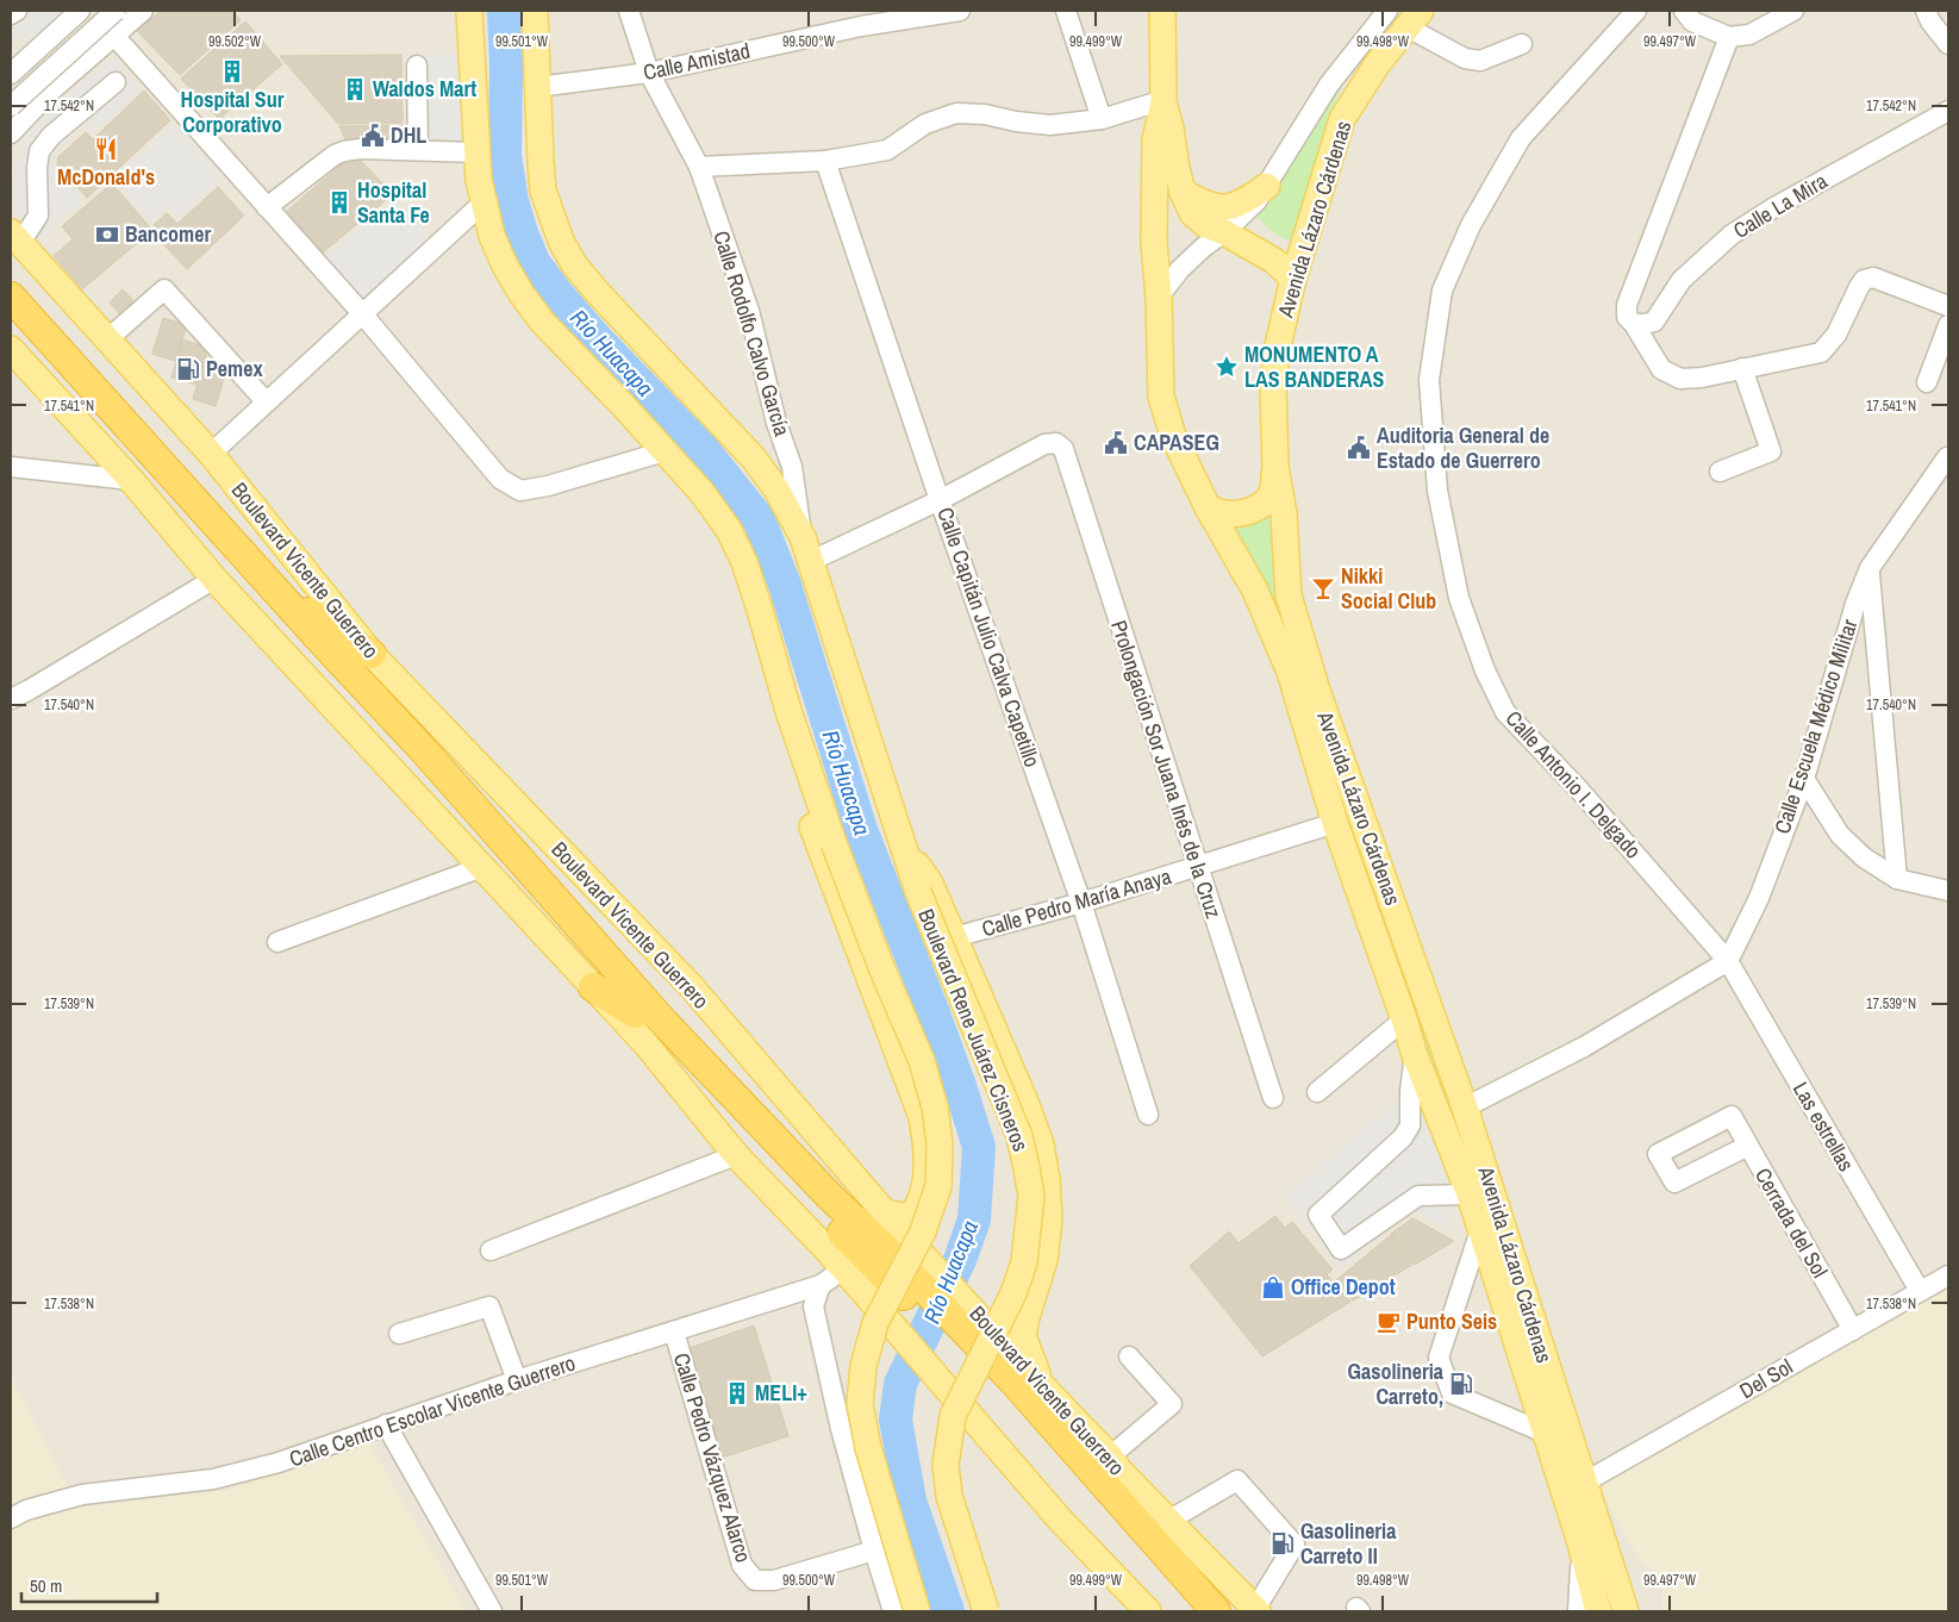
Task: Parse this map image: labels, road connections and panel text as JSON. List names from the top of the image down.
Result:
{
  "streets": {
    "highway": ["Boulevard Vicente Guerrero"],
    "main road": ["Avenida Lázaro Cárdenas", "Boulevard Rene Juárez Cisneros"],
    "street": [
      "Calle Amistad",
      "Calle La Mira",
      "Calle Rodolfo Calvo García",
      "Calle Capitán Julio Calva Capetillo",
      "Calle Escuela Médico Militar",
      "Prolongación Sor Juana Inés de la Cruz",
      "Calle Antonio I. Delgado",
      "Calle Pedro María Anaya",
      "Las estrellas",
      "Cerrada del Sol",
      "Del Sol",
      "Calle Centro Escolar Vicente Guerrero",
      "Calle Pedro Vázquez Alarco"
    ]
  },
  "crossings": [
    ["Calle Amistad", "Calle Rodolfo Calvo García"],
    ["Calle Amistad", "Boulevard Rene Juárez Cisneros"],
    ["Avenida Lázaro Cárdenas", "Calle Pedro María Anaya"],
    ["Avenida Lázaro Cárdenas", "Del Sol"],
    ["Calle Rodolfo Calvo García", "Boulevard Rene Juárez Cisneros"],
    ["Calle Capitán Julio Calva Capetillo", "Prolongación Sor Juana Inés de la Cruz"],
    ["Calle Capitán Julio Calva Capetillo", "Calle Pedro María Anaya"],
    ["Calle Escuela Médico Militar", "Calle Antonio I. Delgado"],
    ["Calle Escuela Médico Militar", "Las estrellas"],
    ["Prolongación Sor Juana Inés de la Cruz", "Calle Pedro María Anaya"],
    ["Calle Antonio I. Delgado", "Las estrellas"],
    ["Las estrellas", "Del Sol"],
    ["Cerrada del Sol", "Del Sol"],
    ["Calle Centro Escolar Vicente Guerrero", "Calle Pedro Vázquez Alarco"]
  ],
  "water": ["Río Huacapa"],
  "places": {
    "building": [
      "Hospital Sur Corporativo",
      "Waldos Mart",
      "Hospital Santa Fe",
      "MELI+"
    ],
    "public building": ["DHL", "CAPASEG", "Auditoria General de Estado de Guerrero"],
    "restaurant": ["McDonald's"],
    "bank": ["Bancomer"],
    "place": ["MONUMENTO A LAS BANDERAS"],
    "fuel station": ["Pemex", "Gasolineria Carreto,", "Gasolineria Carreto II"],
    "bar": ["Nikki Social Club"],
    "shop": ["Office Depot"],
    "cafe": ["Punto Seis"]
  },
  "scale_bar": "50 m",
  "coordinates": [
    "99.502°W",
    "99.501°W",
    "99.500°W",
    "99.499°W",
    "99.498°W",
    "99.497°W",
    "17.542°N",
    "17.541°N",
    "17.540°N",
    "17.539°N",
    "17.538°N"
  ]
}
